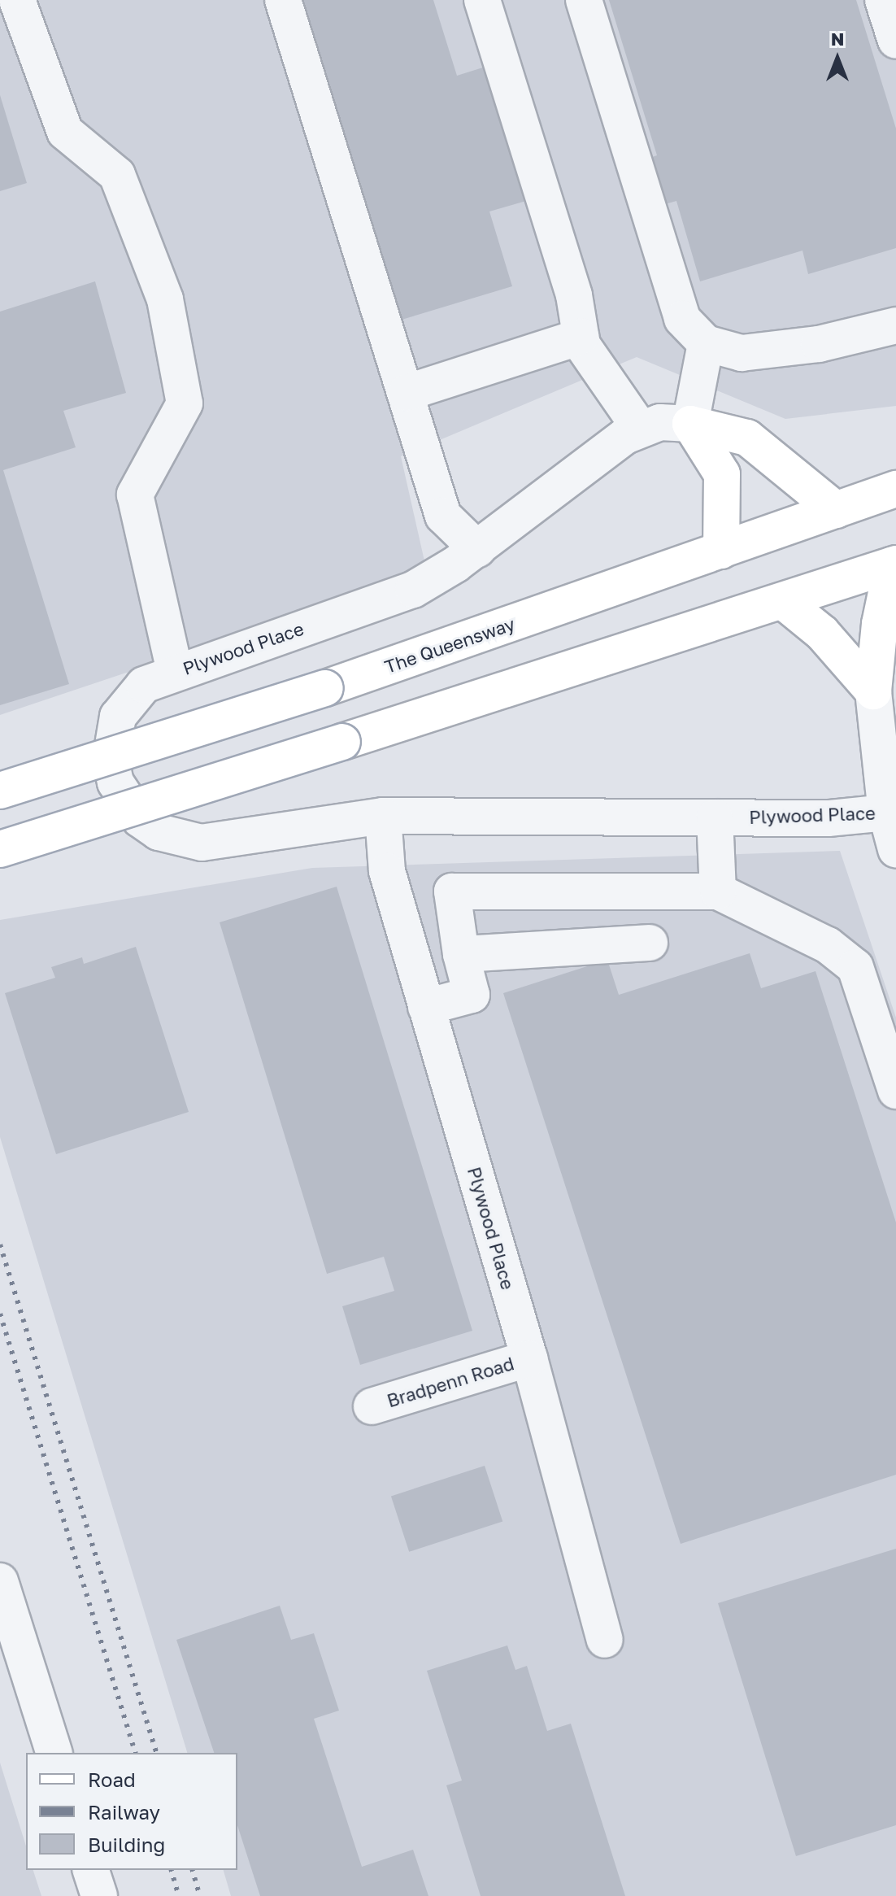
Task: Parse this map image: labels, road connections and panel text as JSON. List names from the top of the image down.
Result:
{
  "streets": {
    "main road": ["The Queensway"],
    "street": ["Plywood Place", "Bradpenn Road"]
  },
  "crossings": [
    ["Plywood Place", "Bradpenn Road"]
  ],
  "legend": ["Road", "Railway", "Building"],
  "north": "top"
}
